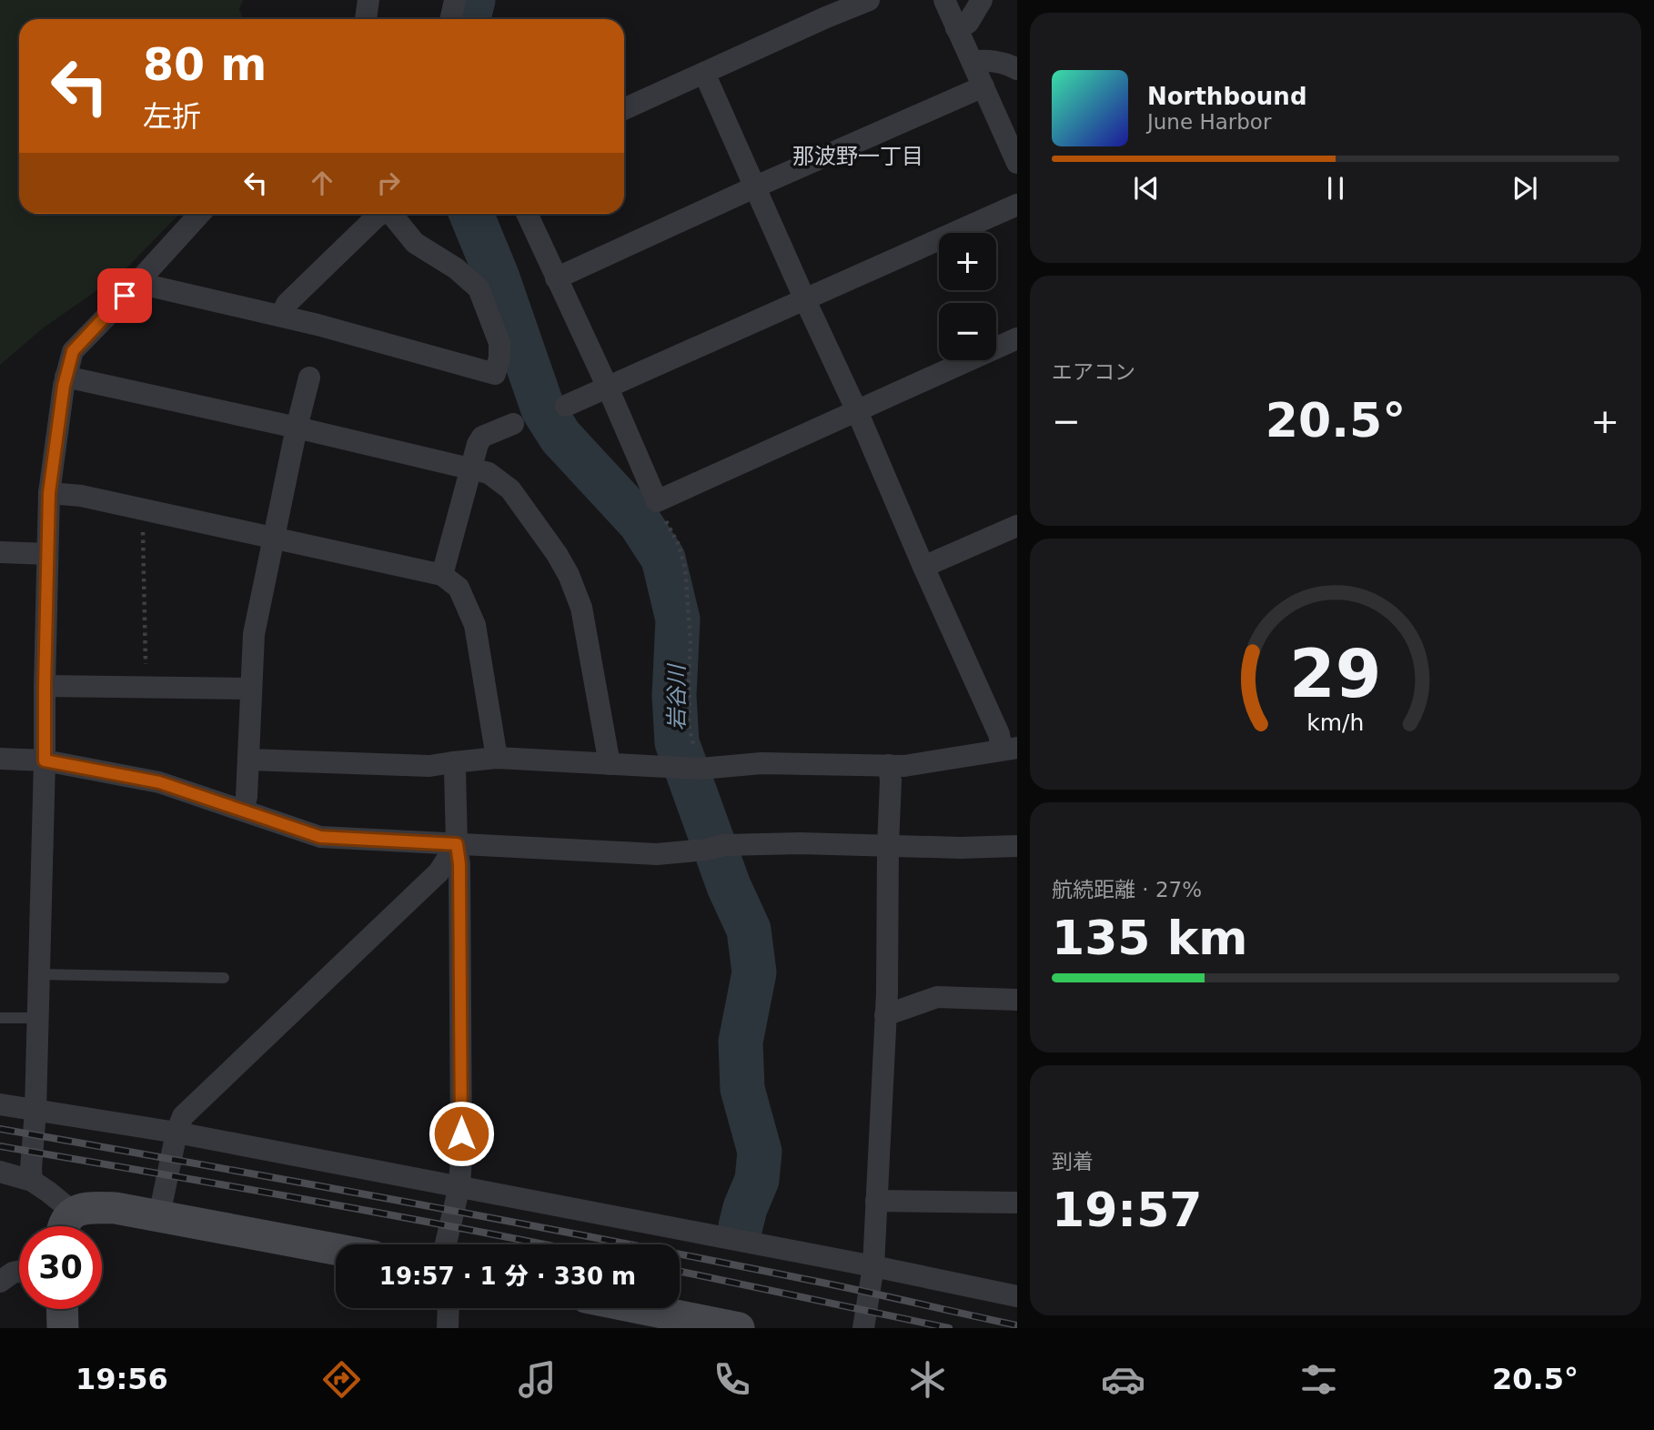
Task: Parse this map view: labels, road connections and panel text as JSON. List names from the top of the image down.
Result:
{
  "districts": ["那波野一丁目"],
  "water": ["岩谷川"],
  "page": {
    "turn": ["80 m", "左折"],
    "song": ["Northbound", "June Harbor"],
    "map_buttons": ["+", "−"],
    "tile": [
      "エアコン",
      ["航続距離 · 27%", "135 km"],
      ["到着", "19:57"]
    ],
    "heat": ["−", "20.5°", "+"],
    "limit": "30",
    "trip": "19:57 · 1 分 · 330 m",
    "tabs": ["19:56", "20.5°"],
    "gauge": ["29", "km/h"]
  }
}
